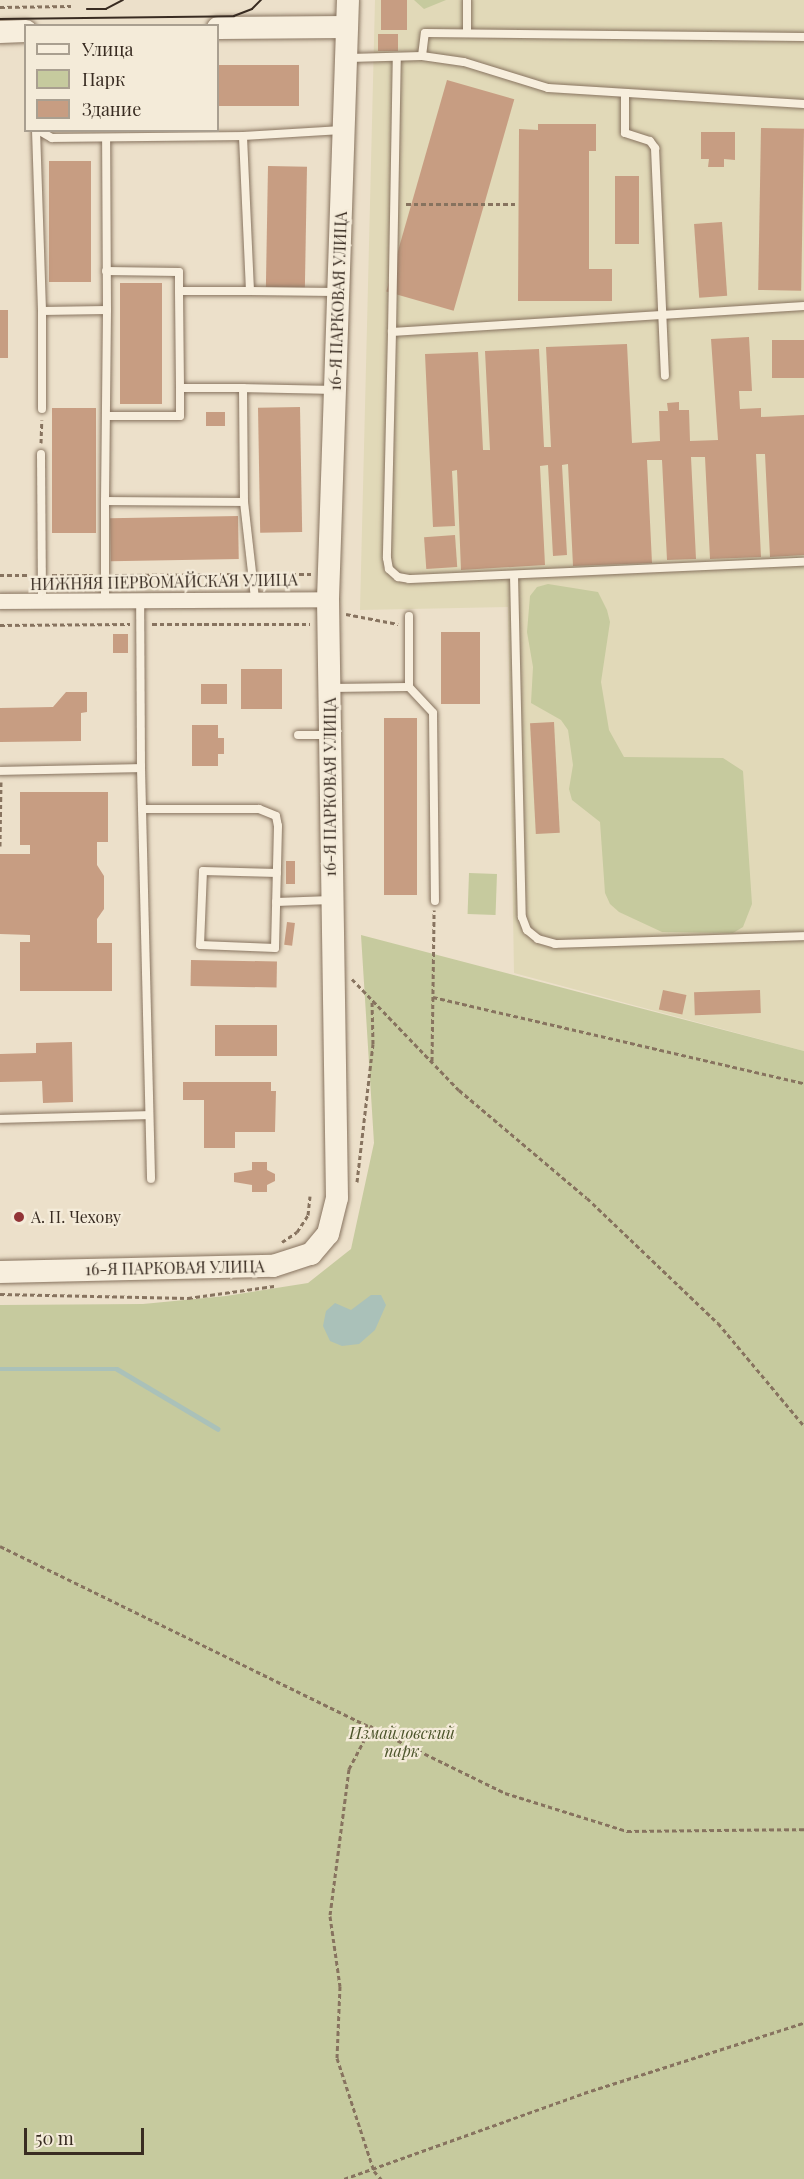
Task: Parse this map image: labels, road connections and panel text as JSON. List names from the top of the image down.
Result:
{
  "streets": {
    "main road": ["16-Я ПАРКОВАЯ УЛИЦА"],
    "street": ["НИЖНЯЯ ПЕРВОМАЙСКАЯ УЛИЦА"]
  },
  "crossings": [
    ["16-Я ПАРКОВАЯ УЛИЦА", "НИЖНЯЯ ПЕРВОМАЙСКАЯ УЛИЦА"]
  ],
  "parks": ["Измайловский парк"],
  "places": ["А. П. Чехову"],
  "legend": ["Улица", "Парк", "Здание"],
  "scale_bar": "50 m"
}
